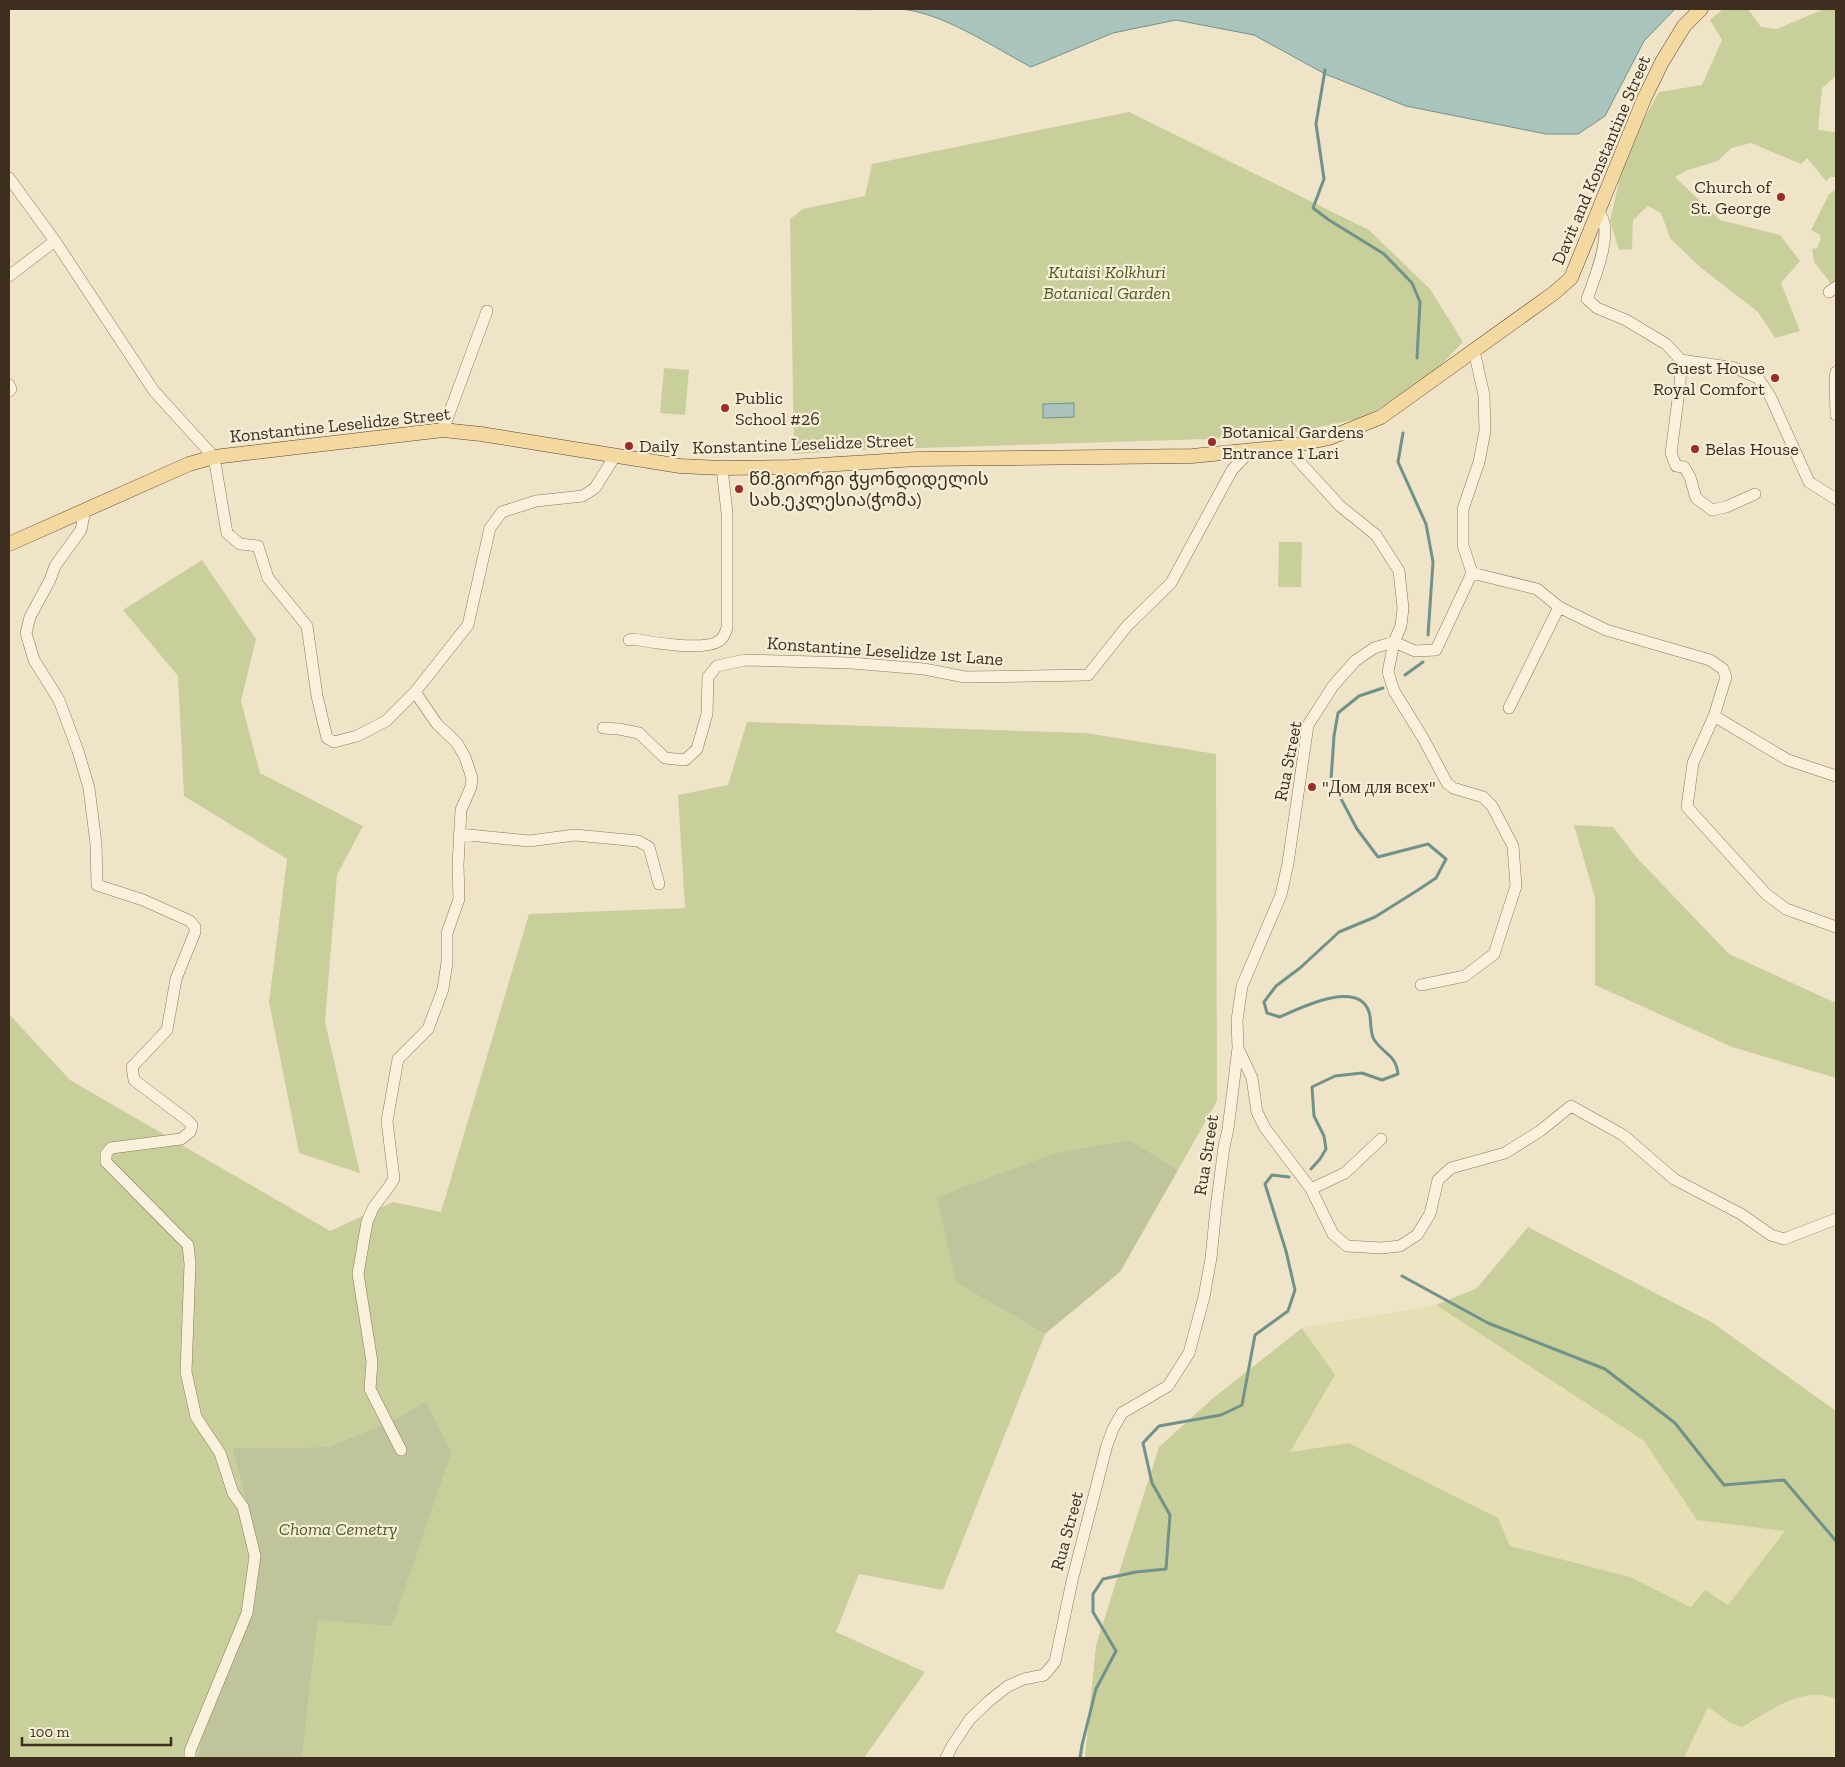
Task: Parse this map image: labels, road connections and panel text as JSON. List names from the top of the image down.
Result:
{
  "streets": {
    "main road": ["Davit and Konstantine Street", "Konstantine Leselidze Street"],
    "street": ["Konstantine Leselidze 1st Lane", "Rua Street"]
  },
  "crossings": [
    ["Davit and Konstantine Street", "Konstantine Leselidze Street"],
    ["Konstantine Leselidze Street", "Konstantine Leselidze 1st Lane"]
  ],
  "parks": ["Kutaisi Kolkhuri Botanical Garden", "Choma Cemetry"],
  "places": [
    "Church of St. George",
    "Guest House Royal Comfort",
    "Public School #26",
    "Botanical Gardens Entrance 1 Lari",
    "Daily",
    "Belas House",
    "წმ.გიორგი ჭყონდიდელის სახ.ეკლესია(ჭომა)",
    "\"Дом для всех\""
  ],
  "scale_bar": "100 m"
}
